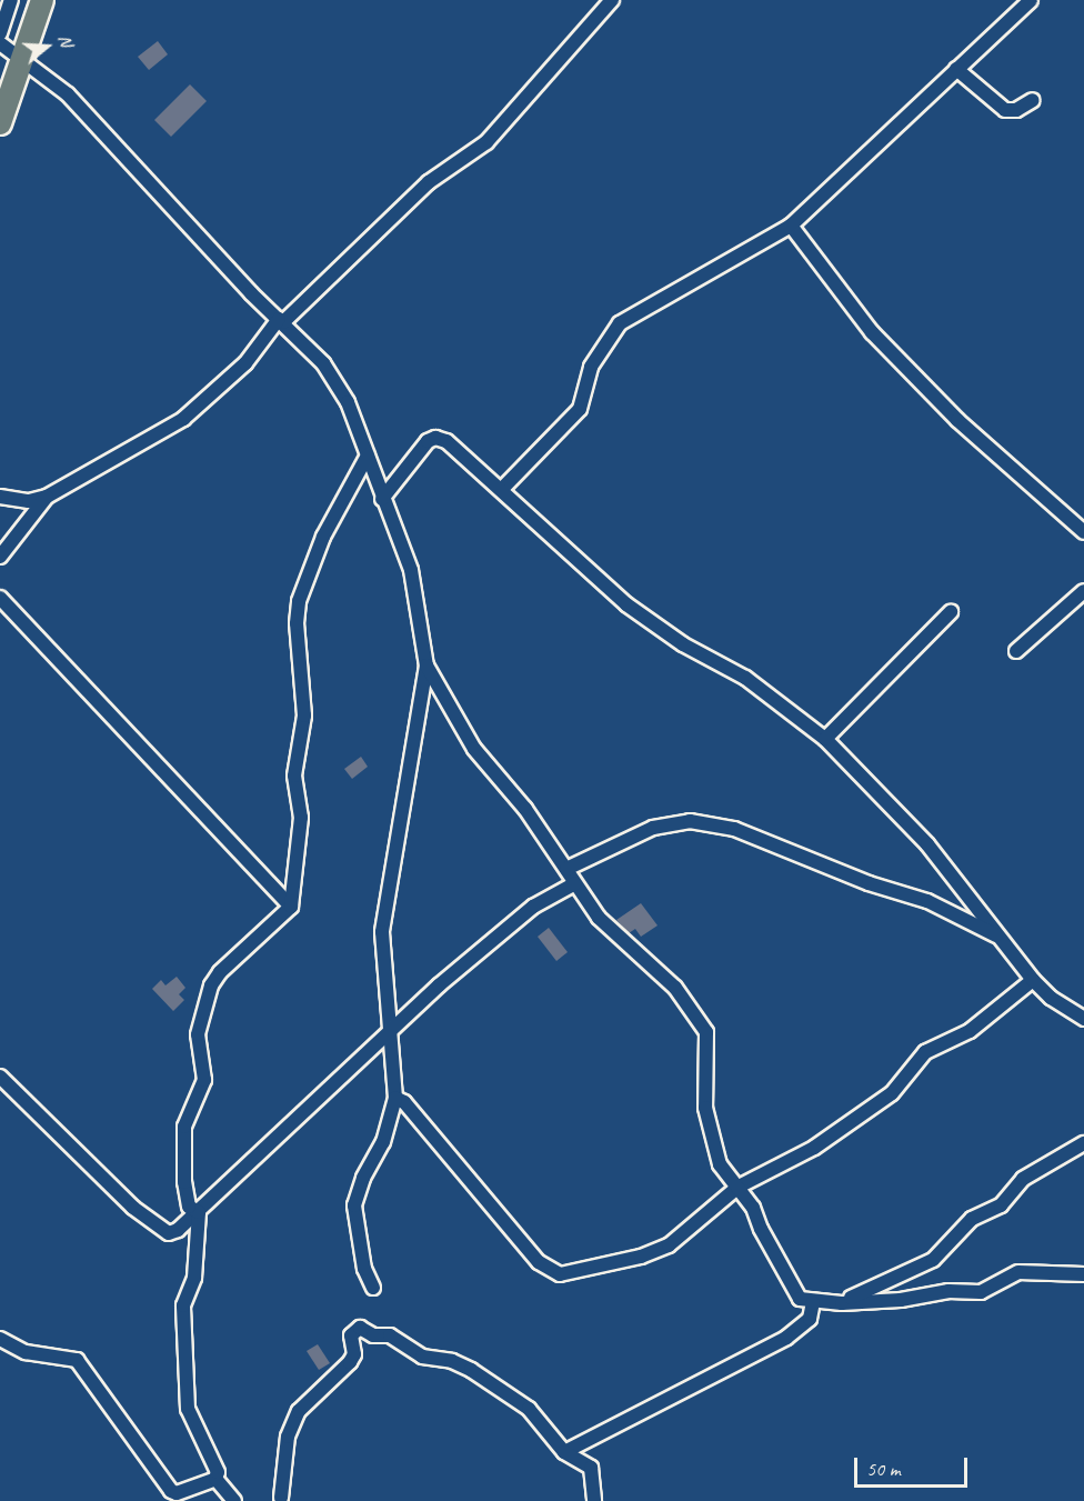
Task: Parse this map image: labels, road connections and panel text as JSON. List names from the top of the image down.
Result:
{
  "scale_bar": "50 m",
  "north": "right"
}
